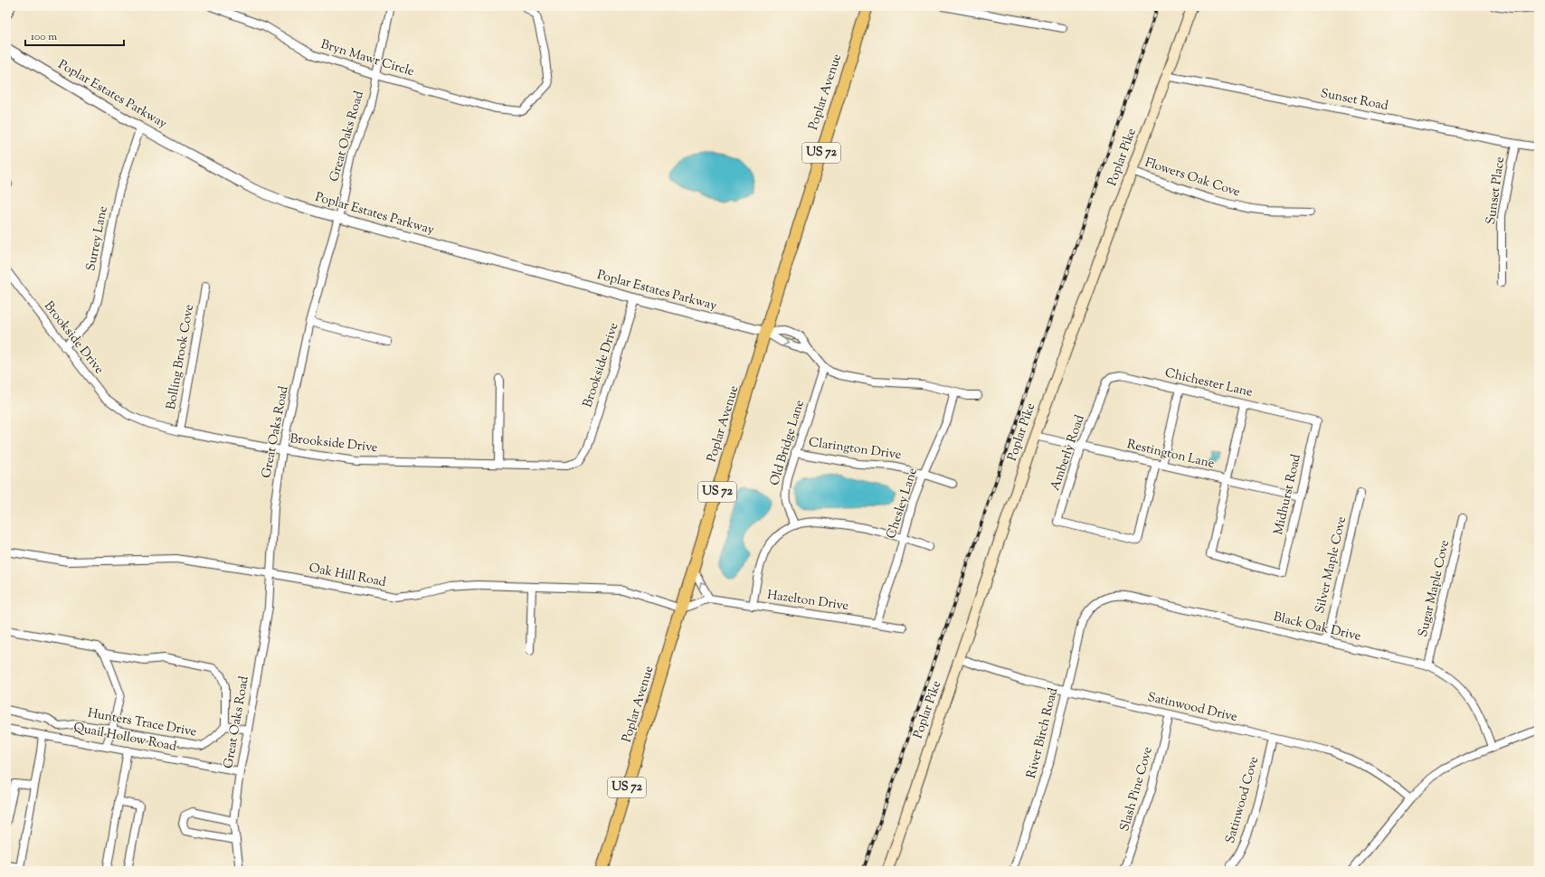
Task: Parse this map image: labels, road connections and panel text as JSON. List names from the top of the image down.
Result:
{
  "streets": {
    "main road": ["Poplar Avenue", "US 72", "Poplar Pike"],
    "street": [
      "Bryn Mawr Circle",
      "Poplar Estates Parkway",
      "Sunset Road",
      "Great Oaks Road",
      "Flowers Oak Cove",
      "Sunset Place",
      "Surrey Lane",
      "Brookside Drive",
      "Bolling Brook Cove",
      "Chichester Lane",
      "Old Bridge Lane",
      "Clarington Drive",
      "Amberly Road",
      "Restington Lane",
      "Midhurst Road",
      "Chesley Lane",
      "Silver Maple Cove",
      "Oak Hill Road",
      "Sugar Maple Cove",
      "Hazelton Drive",
      "Black Oak Drive",
      "Satinwood Drive",
      "Hunters Trace Drive",
      "River Birch Road",
      "Quail Hollow Road",
      "Slash Pine Cove",
      "Satinwood Cove"
    ]
  },
  "crossings": [
    ["Bryn Mawr Circle", "Great Oaks Road"],
    ["Poplar Avenue", "Poplar Estates Parkway"],
    ["Poplar Avenue", "Oak Hill Road"],
    ["Poplar Avenue", "Hazelton Drive"],
    ["Poplar Estates Parkway", "Great Oaks Road"],
    ["Poplar Estates Parkway", "Surrey Lane"],
    ["Poplar Estates Parkway", "Brookside Drive"],
    ["Sunset Road", "Poplar Pike"],
    ["Sunset Road", "Sunset Place"],
    ["Great Oaks Road", "Brookside Drive"],
    ["Great Oaks Road", "Oak Hill Road"],
    ["Great Oaks Road", "Quail Hollow Road"],
    ["Poplar Pike", "Flowers Oak Cove"],
    ["Poplar Pike", "Restington Lane"],
    ["Poplar Pike", "Satinwood Drive"],
    ["Surrey Lane", "Brookside Drive"],
    ["Brookside Drive", "Bolling Brook Cove"],
    ["Chichester Lane", "Amberly Road"],
    ["Chichester Lane", "Midhurst Road"],
    ["Old Bridge Lane", "Clarington Drive"],
    ["Clarington Drive", "Chesley Lane"],
    ["Amberly Road", "Restington Lane"],
    ["Restington Lane", "Midhurst Road"],
    ["Chesley Lane", "Hazelton Drive"],
    ["Silver Maple Cove", "Black Oak Drive"],
    ["Oak Hill Road", "Hazelton Drive"],
    ["Sugar Maple Cove", "Black Oak Drive"],
    ["Black Oak Drive", "River Birch Road"],
    ["Satinwood Drive", "River Birch Road"],
    ["Satinwood Drive", "Slash Pine Cove"],
    ["Satinwood Drive", "Satinwood Cove"]
  ],
  "scale_bar": "100 m"
}
